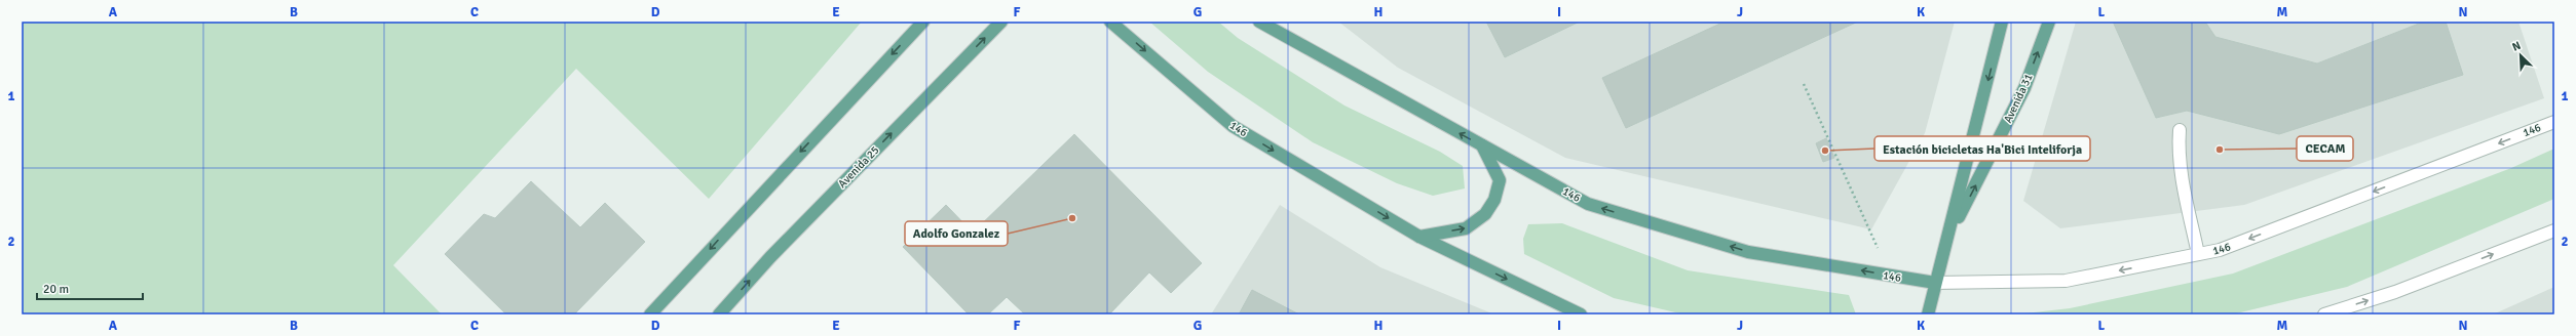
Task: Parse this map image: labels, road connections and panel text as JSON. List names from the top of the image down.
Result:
{
  "streets": {
    "main road": ["Avenida 31", "146", "Avenida 25"]
  },
  "crossings": [
    ["Avenida 31", "146"]
  ],
  "places": ["CECAM", "Estación bicicletas Ha'Bici Inteliforja", "Adolfo Gonzalez"],
  "scale_bar": "20 m",
  "north": "top left",
  "grid": {
    "columns": [
      "A",
      "B",
      "C",
      "D",
      "E",
      "F",
      "G",
      "H",
      "I",
      "J",
      "K",
      "L",
      "M",
      "N"
    ],
    "rows": ["1", "2"]
  }
}
